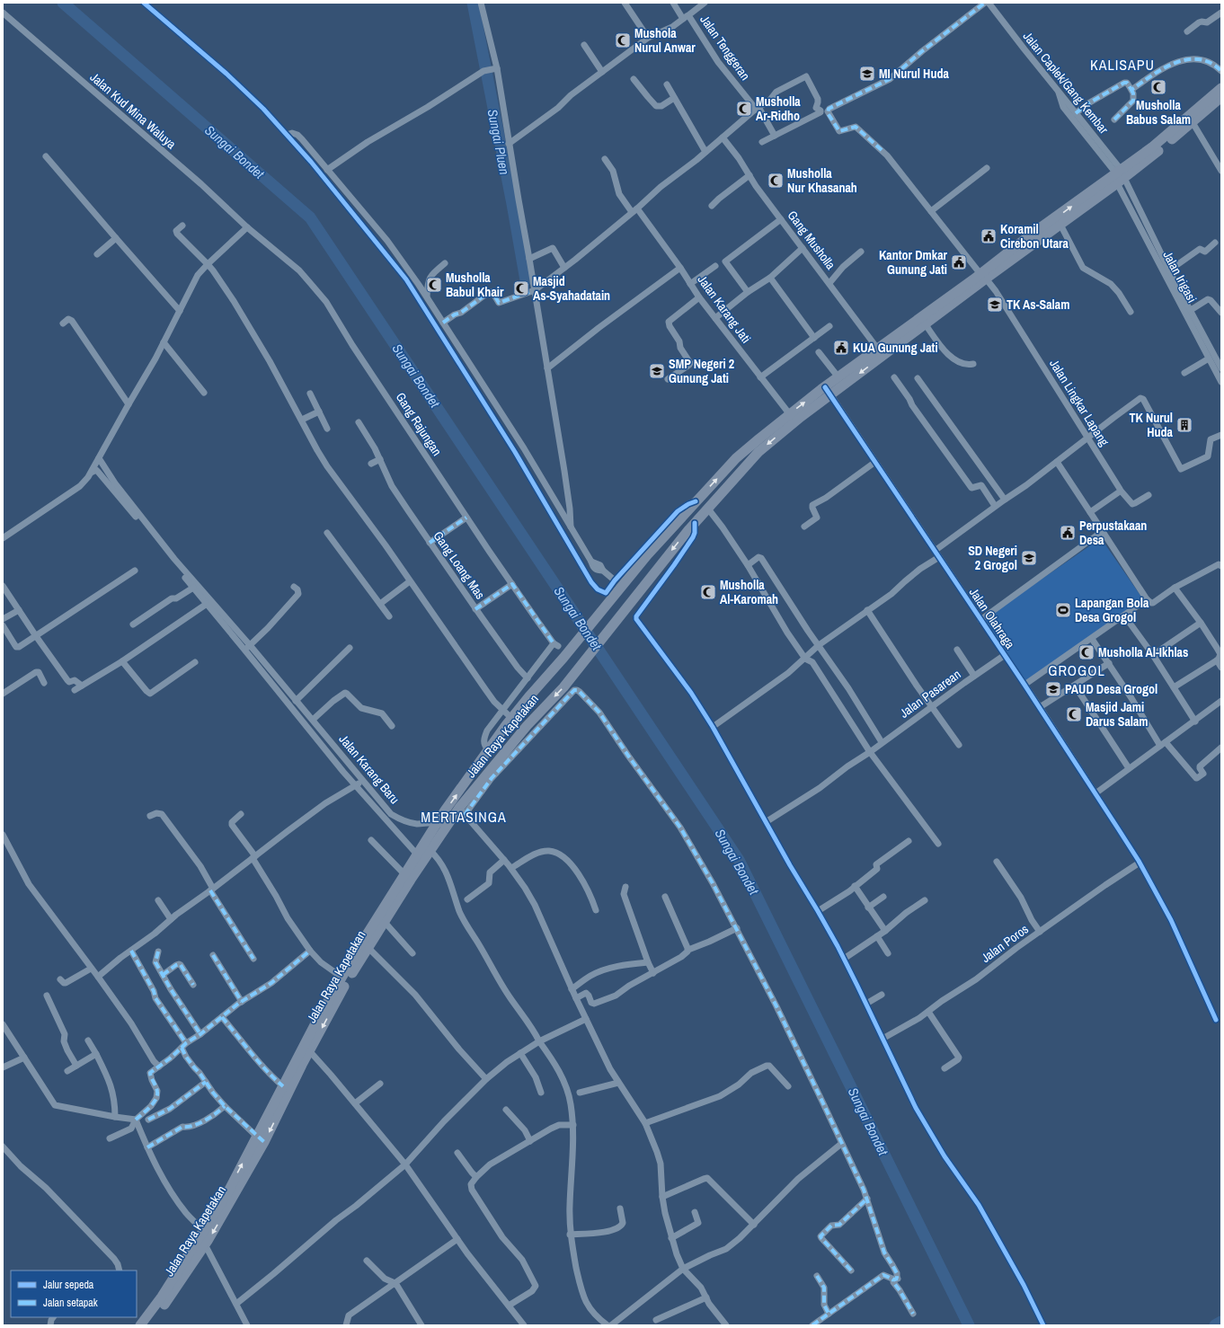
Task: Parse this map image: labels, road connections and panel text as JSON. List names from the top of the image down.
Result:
{
  "streets": {
    "highway": ["Jalan Raya Kapetakan"],
    "street": [
      "Jalan Tenggeran",
      "Jalan Caplek/Gang Kembar",
      "Jalan Kud Mina Waluya",
      "Gang Musholla",
      "Jalan Irigasi",
      "Jalan Karang Jati",
      "Jalan Lingkar Lapang",
      "Gang Rajungan",
      "Gang Loang Mas",
      "Jalan Olahraga",
      "Jalan Pasarean",
      "Jalan Karang Baru",
      "Jalan Poros"
    ]
  },
  "crossings": [
    ["Jalan Caplek/Gang Kembar", "Jalan Irigasi"],
    ["Jalan Kud Mina Waluya", "Gang Rajungan"],
    ["Jalan Karang Jati", "Jalan Raya Kapetakan"],
    ["Gang Rajungan", "Gang Loang Mas"],
    ["Jalan Olahraga", "Jalan Pasarean"],
    ["Jalan Olahraga", "Jalan Poros"],
    ["Jalan Raya Kapetakan", "Jalan Karang Baru"]
  ],
  "districts": ["KALISAPU", "GROGOL", "MERTASINGA"],
  "water": ["Sungai Pluen", "Sungai Bondet"],
  "places": {
    "mosque": [
      "Mushola Nurul Anwar",
      "Musholla Babus Salam",
      "Musholla Ar-Ridho",
      "Musholla Nur Khasanah",
      "Musholla Babul Khair",
      "Masjid As-Syahadatain",
      "Musholla Al-Karomah",
      "Musholla Al-Ikhlas",
      "Masjid Jami Darus Salam"
    ],
    "school or university": [
      "MI Nurul Huda",
      "TK As-Salam",
      "SMP Negeri 2 Gunung Jati",
      "SD Negeri 2 Grogol",
      "PAUD Desa Grogol"
    ],
    "public building": [
      "Koramil Cirebon Utara",
      "Kantor Dmkar Gunung Jati",
      "KUA Gunung Jati",
      "Perpustakaan Desa"
    ],
    "building": ["TK Nurul Huda"],
    "sports": ["Lapangan Bola Desa Grogol"]
  },
  "legend": ["Jalur sepeda", "Jalan setapak"]
}
